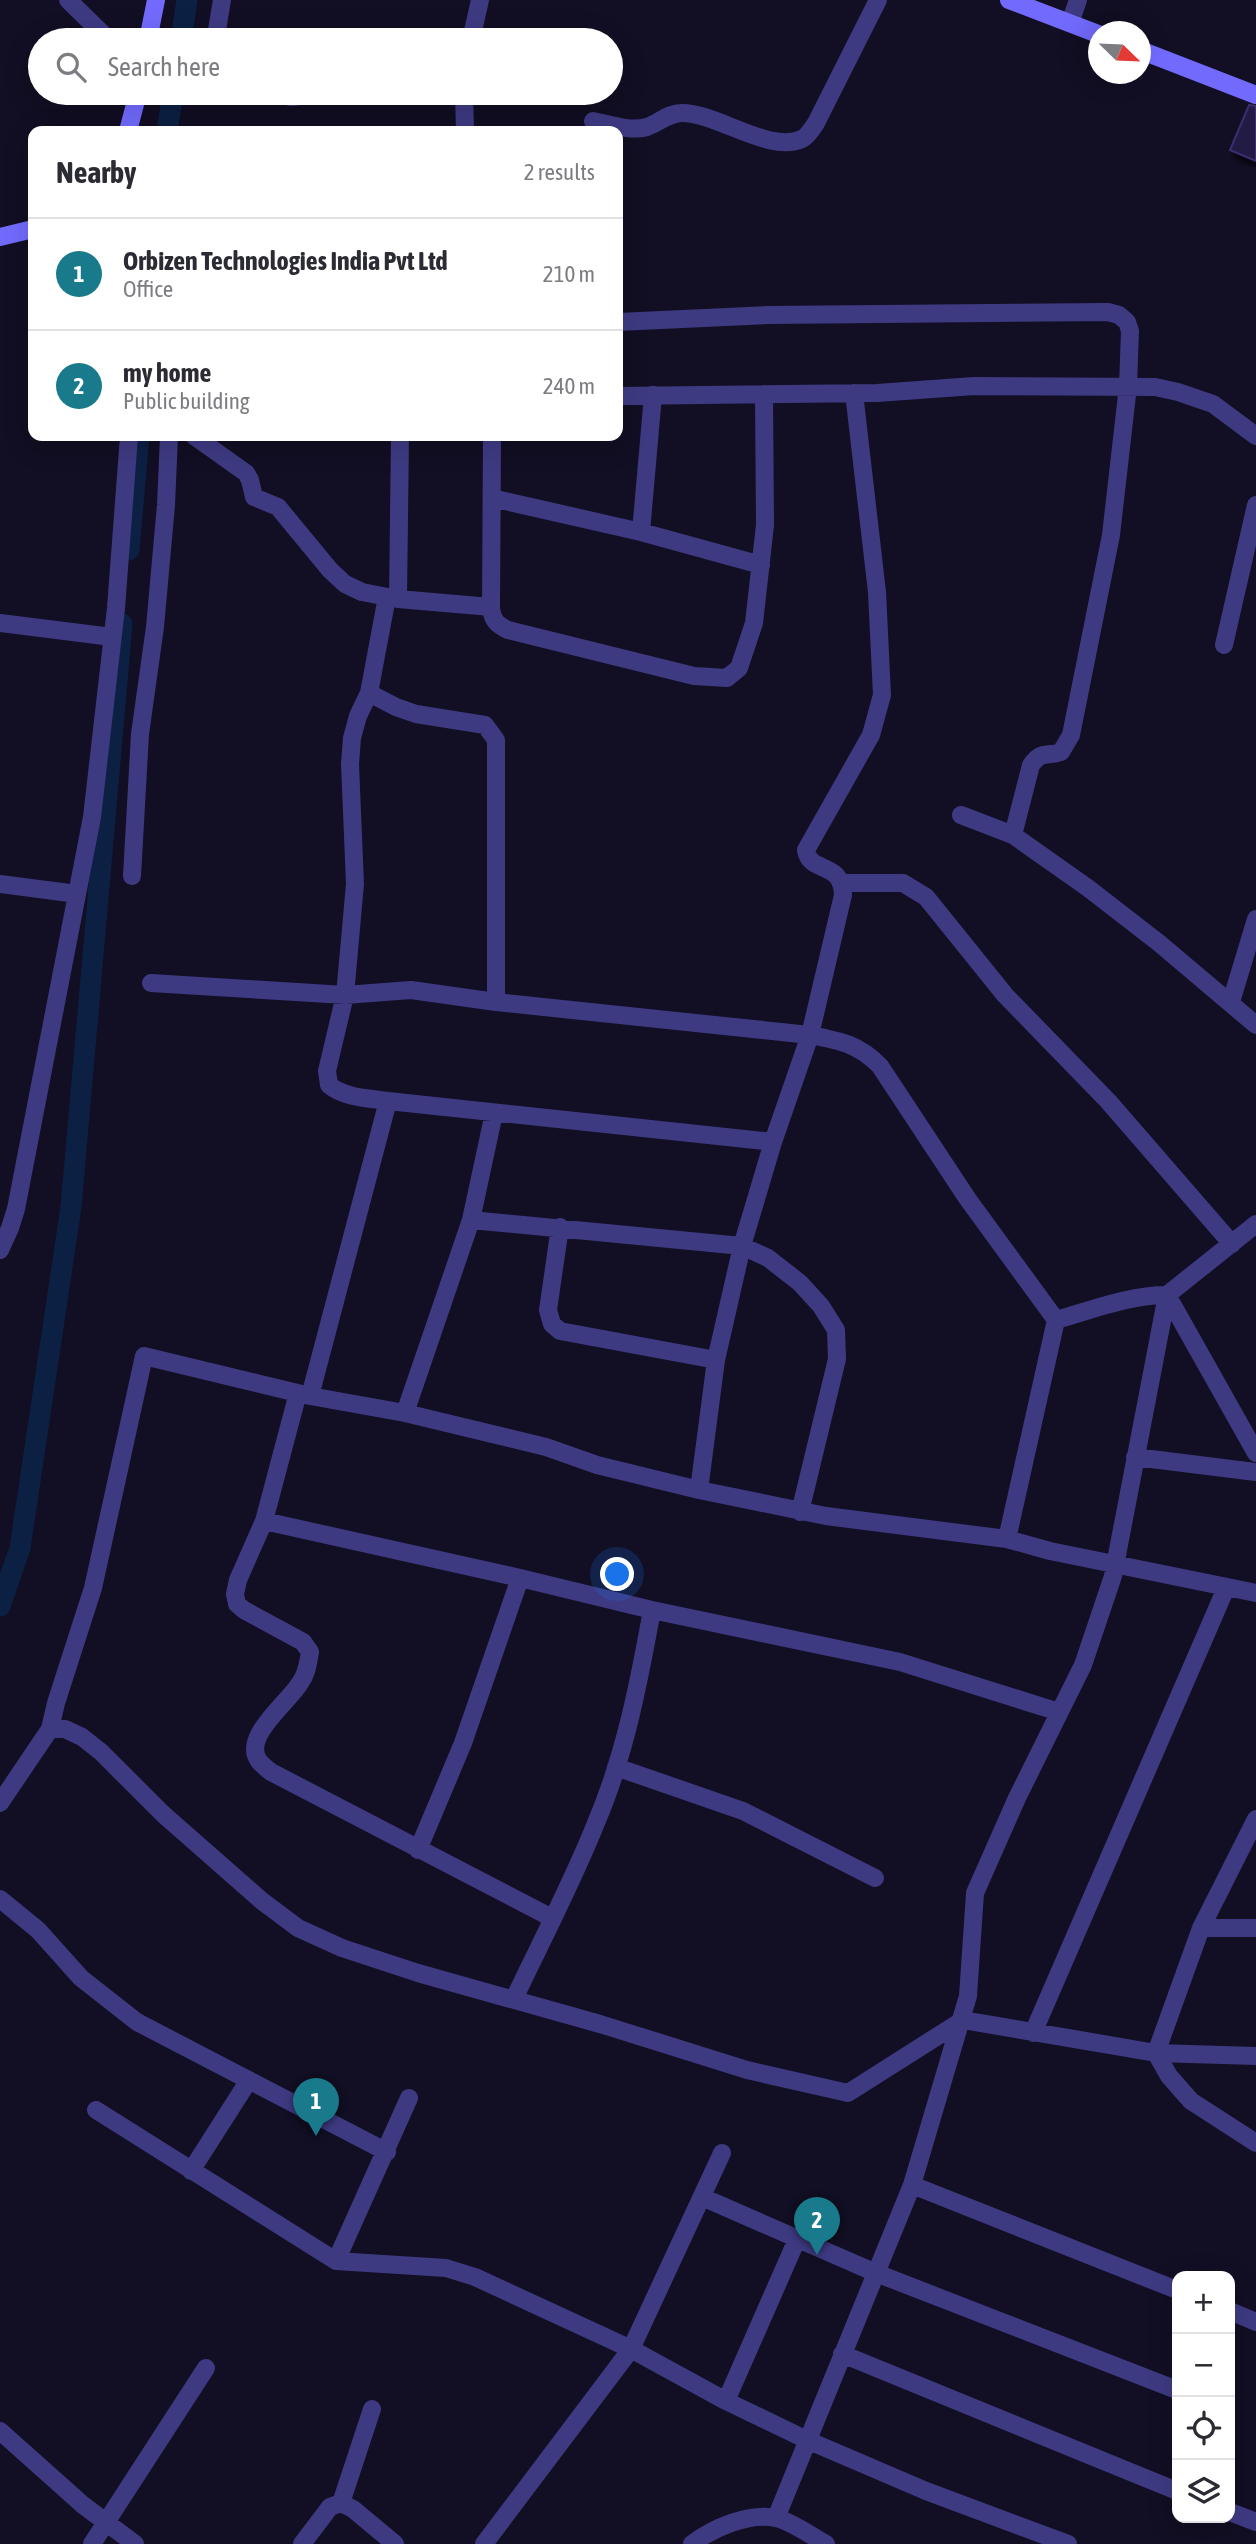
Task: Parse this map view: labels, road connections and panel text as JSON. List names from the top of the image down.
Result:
{
  "north": "bottom right",
  "page": {
    "search": "Search here",
    "heading": ["Nearby", "2 results"],
    "list": [
      {
        "mark": "1",
        "name": "Orbizen Technologies India Pvt Ltd",
        "note": "Office",
        "value": "210 m"
      },
      {
        "mark": "2",
        "name": "my home",
        "note": "Public building",
        "value": "240 m"
      }
    ],
    "pins": ["1", "2"],
    "map_buttons": ["+", "−"]
  }
}
